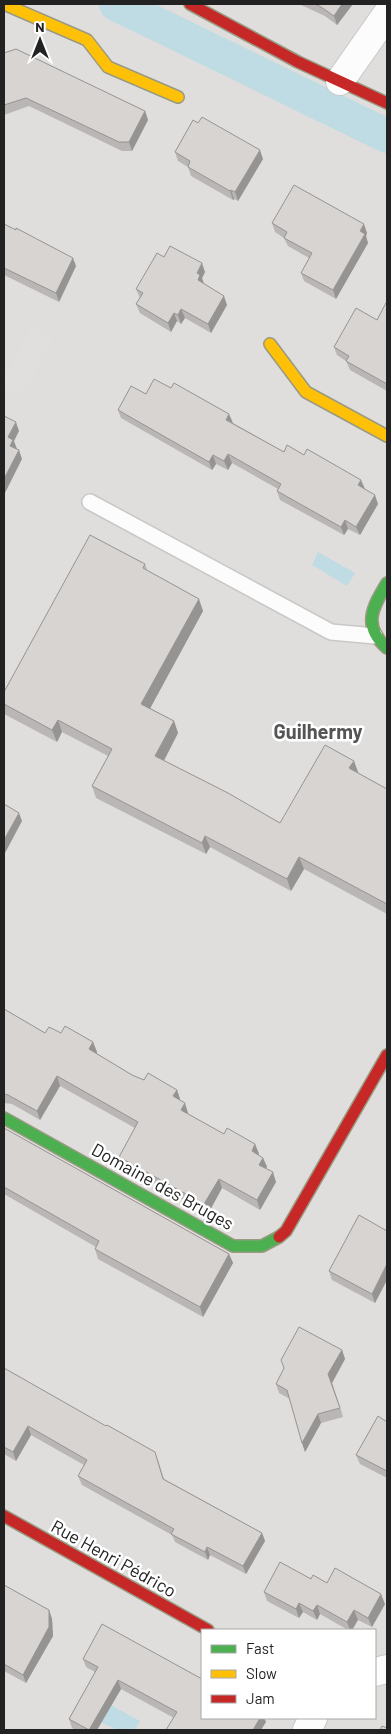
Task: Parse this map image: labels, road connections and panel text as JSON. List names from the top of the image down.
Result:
{
  "streets": {
    "street": ["Domaine des Bruges", "Rue Henri Pédrico"]
  },
  "districts": ["Guilhermy"],
  "legend": ["Fast", "Slow", "Jam"],
  "north": "top"
}
